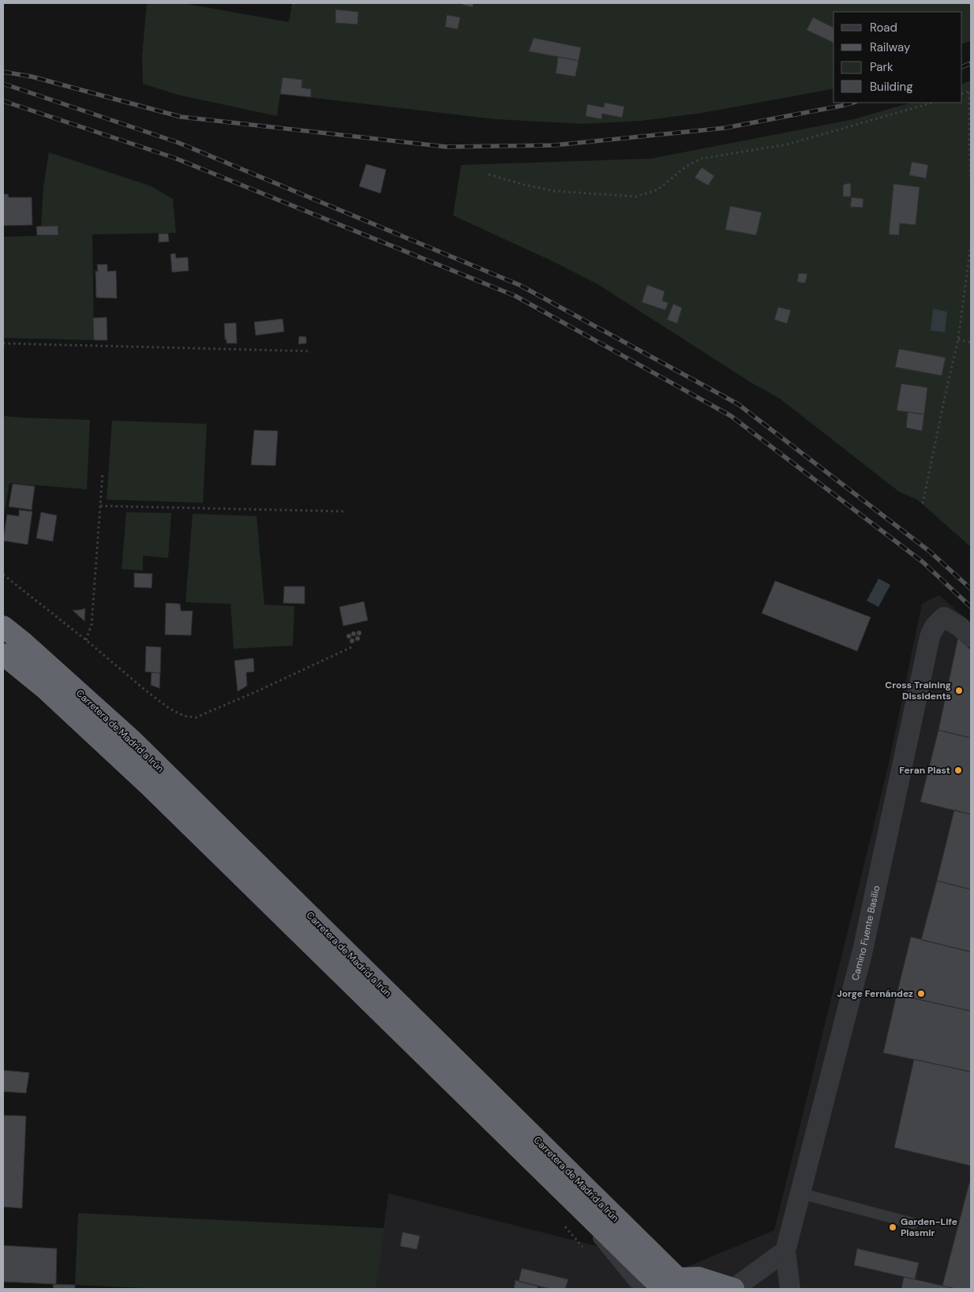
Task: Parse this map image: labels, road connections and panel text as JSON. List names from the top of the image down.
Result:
{
  "streets": {
    "highway": ["Carretera de Madrid a Irún"],
    "street": ["Camino Fuente Basilio"]
  },
  "places": [
    "Cross Training Dissidents",
    "Feran Plast",
    "Jorge Fernández",
    "Garden-Life Plasmir"
  ],
  "legend": [
    "Road",
    "Railway",
    "Park",
    "Building"
  ]
}
